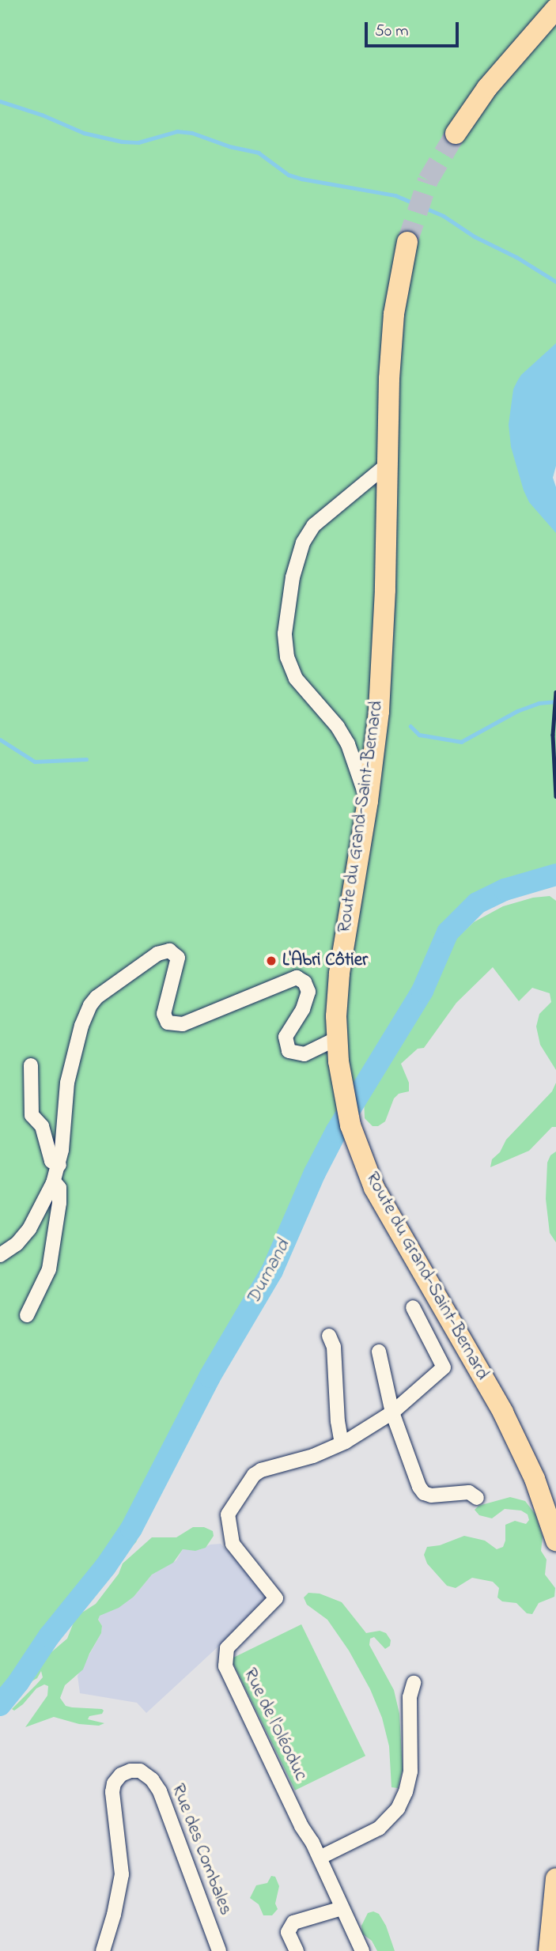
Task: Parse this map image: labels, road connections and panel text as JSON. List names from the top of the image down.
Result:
{
  "streets": {
    "main road": ["Route du Grand-Saint-Bernard"],
    "street": ["Rue de l'Oléoduc", "Rue des Combales"]
  },
  "water": ["Durnand"],
  "places": ["L'Abri Côtier"],
  "scale_bar": "50 m"
}
